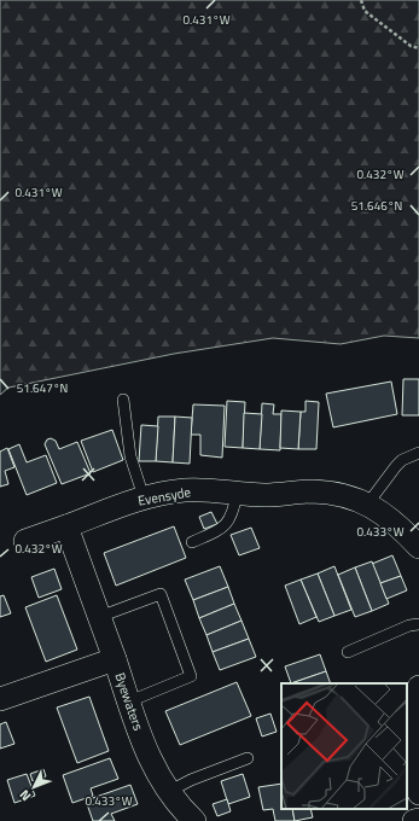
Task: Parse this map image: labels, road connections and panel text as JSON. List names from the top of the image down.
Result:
{
  "streets": {
    "street": ["Evensyde", "Byewaters"]
  },
  "north": "bottom left",
  "coordinates": [
    "0.431°W",
    "0.432°W",
    "51.646°N",
    "51.647°N",
    "0.433°W"
  ]
}
